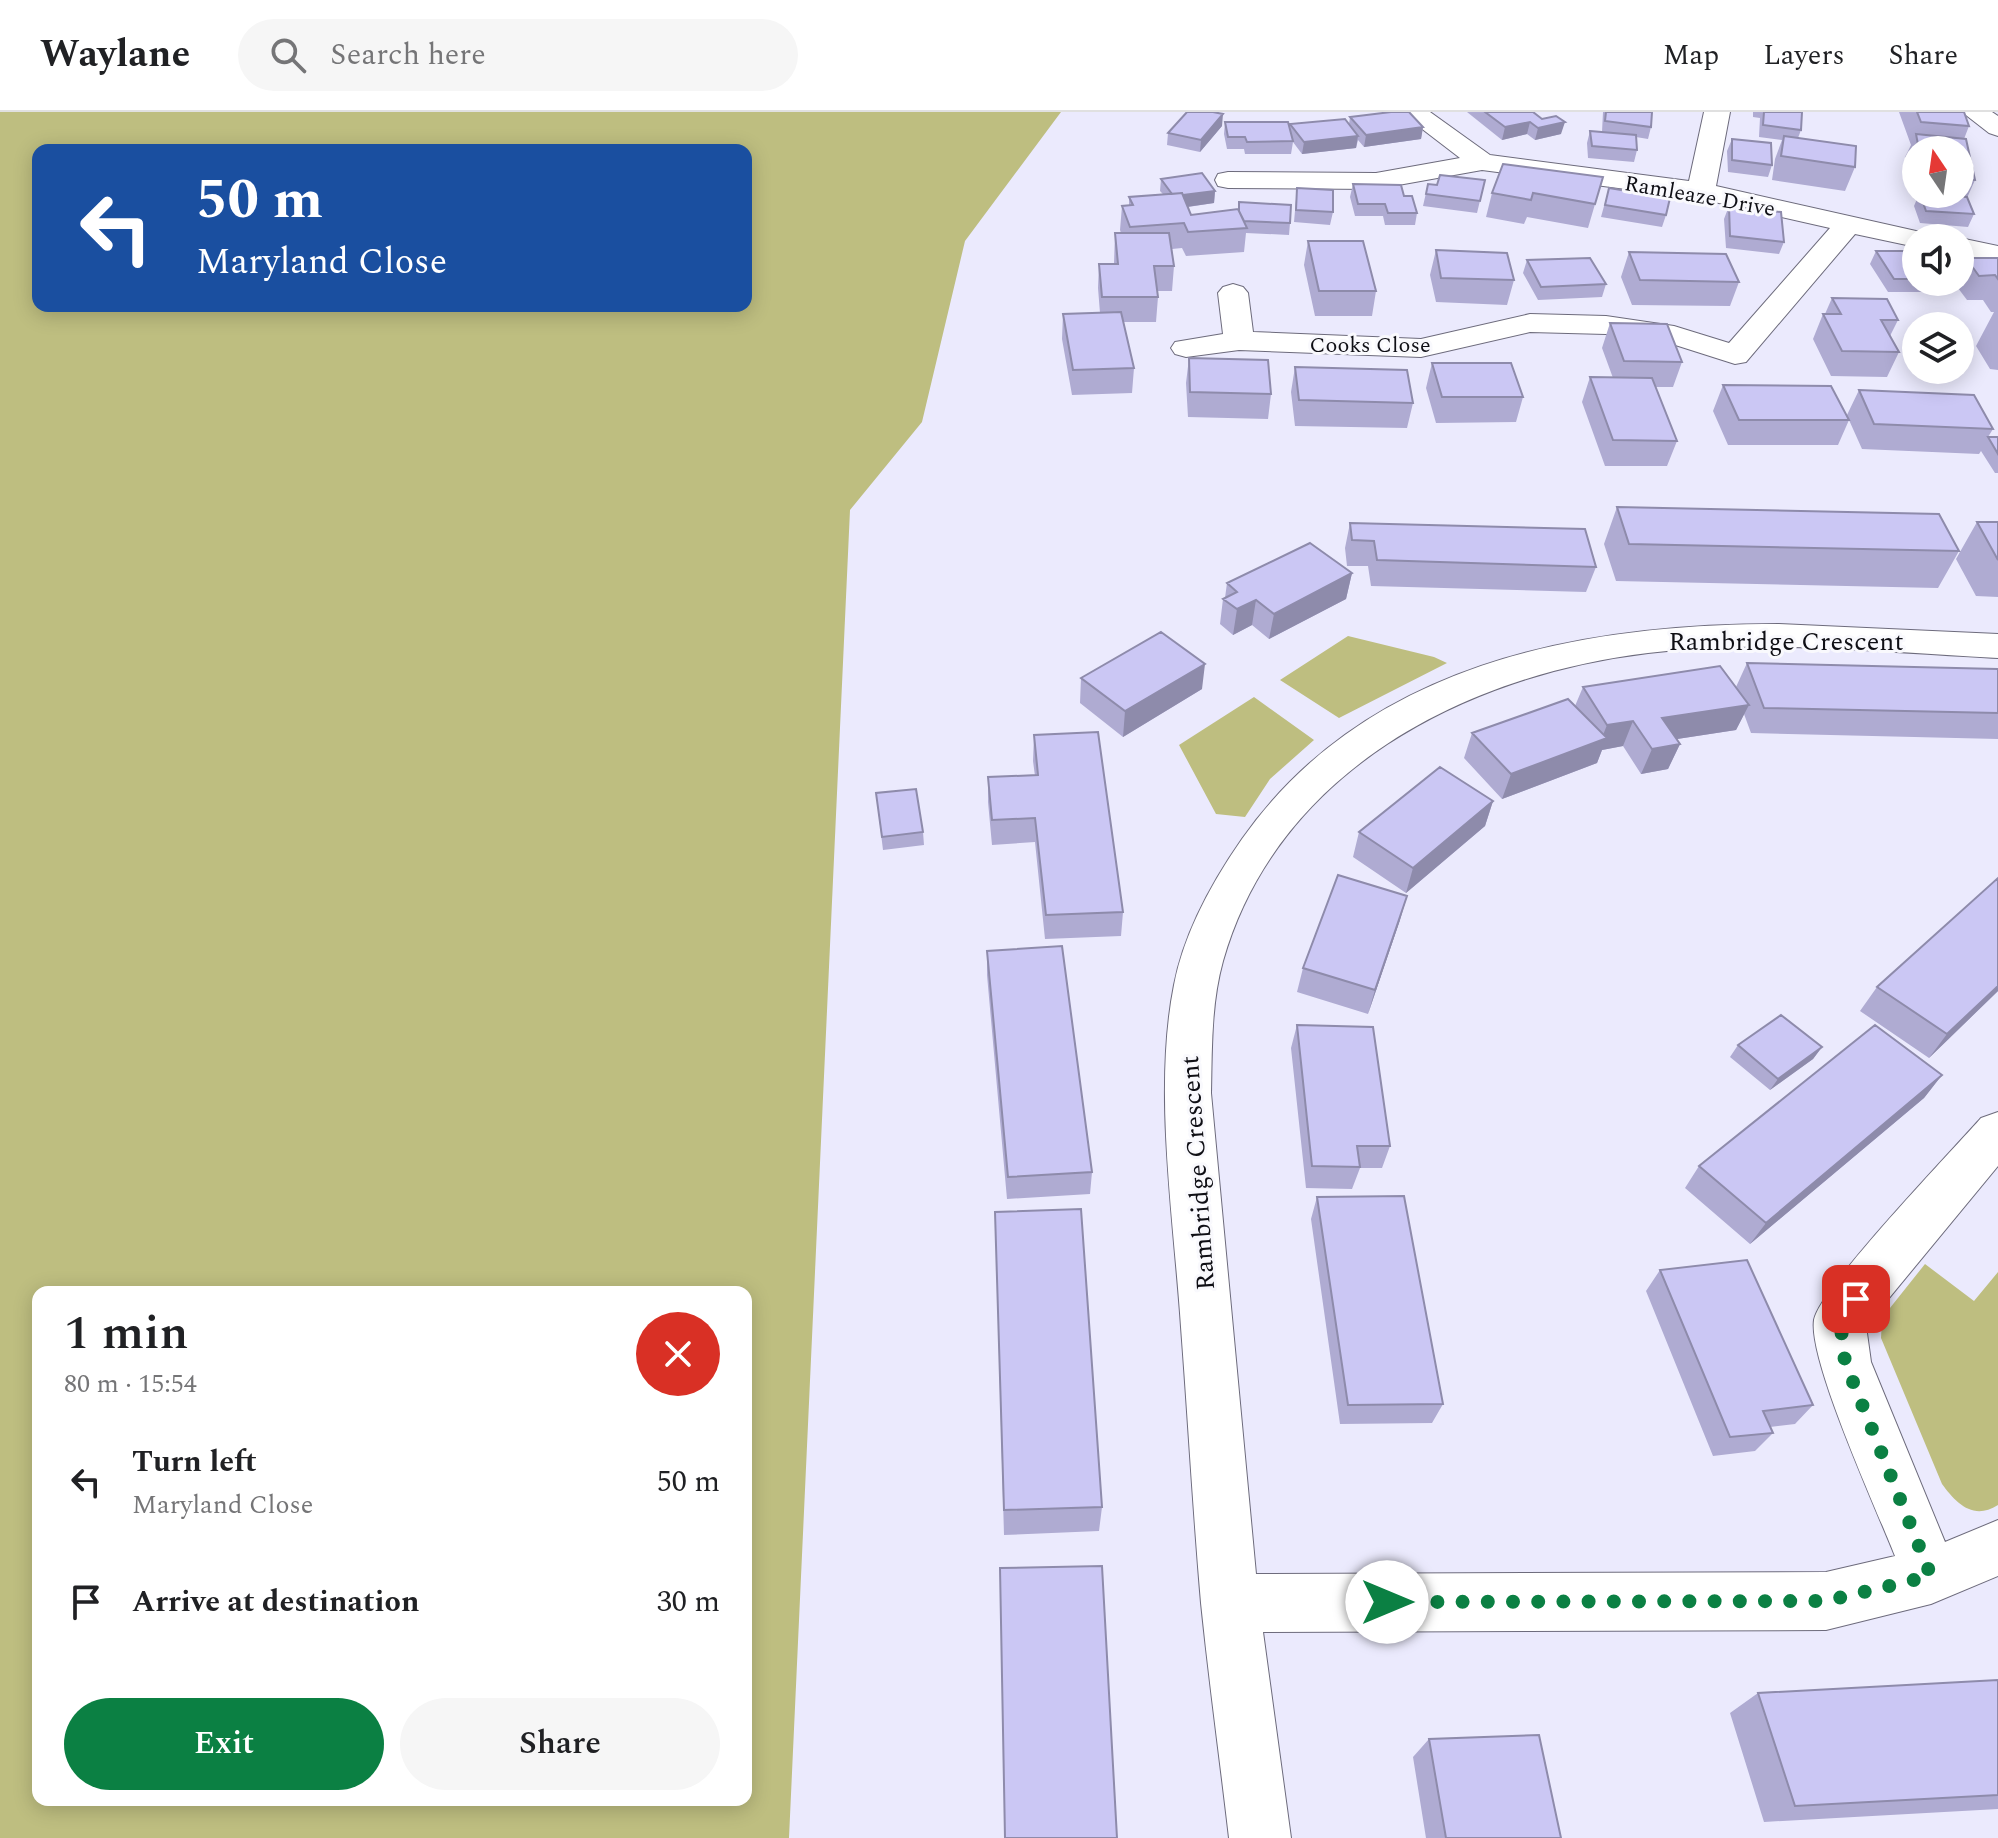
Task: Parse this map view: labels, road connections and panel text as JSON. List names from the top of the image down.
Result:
{
  "streets": {
    "street": ["Ramleaze Drive", "Cooks Close", "Rambridge Crescent"]
  },
  "crossings": [
    ["Ramleaze Drive", "Cooks Close"]
  ],
  "north": "top",
  "page": {
    "header": "Waylane",
    "search": "Search here",
    "nav": ["Map", "Layers", "Share"],
    "turn": ["50 m", "Maryland Close"],
    "heading": ["1 min", "80 m · 15:54"],
    "list": [
      {
        "name": "Turn left",
        "note": "Maryland Close",
        "value": "50 m"
      },
      {
        "name": "Arrive at destination",
        "value": "30 m"
      }
    ],
    "buttons": ["Exit", "Share"]
  }
}
